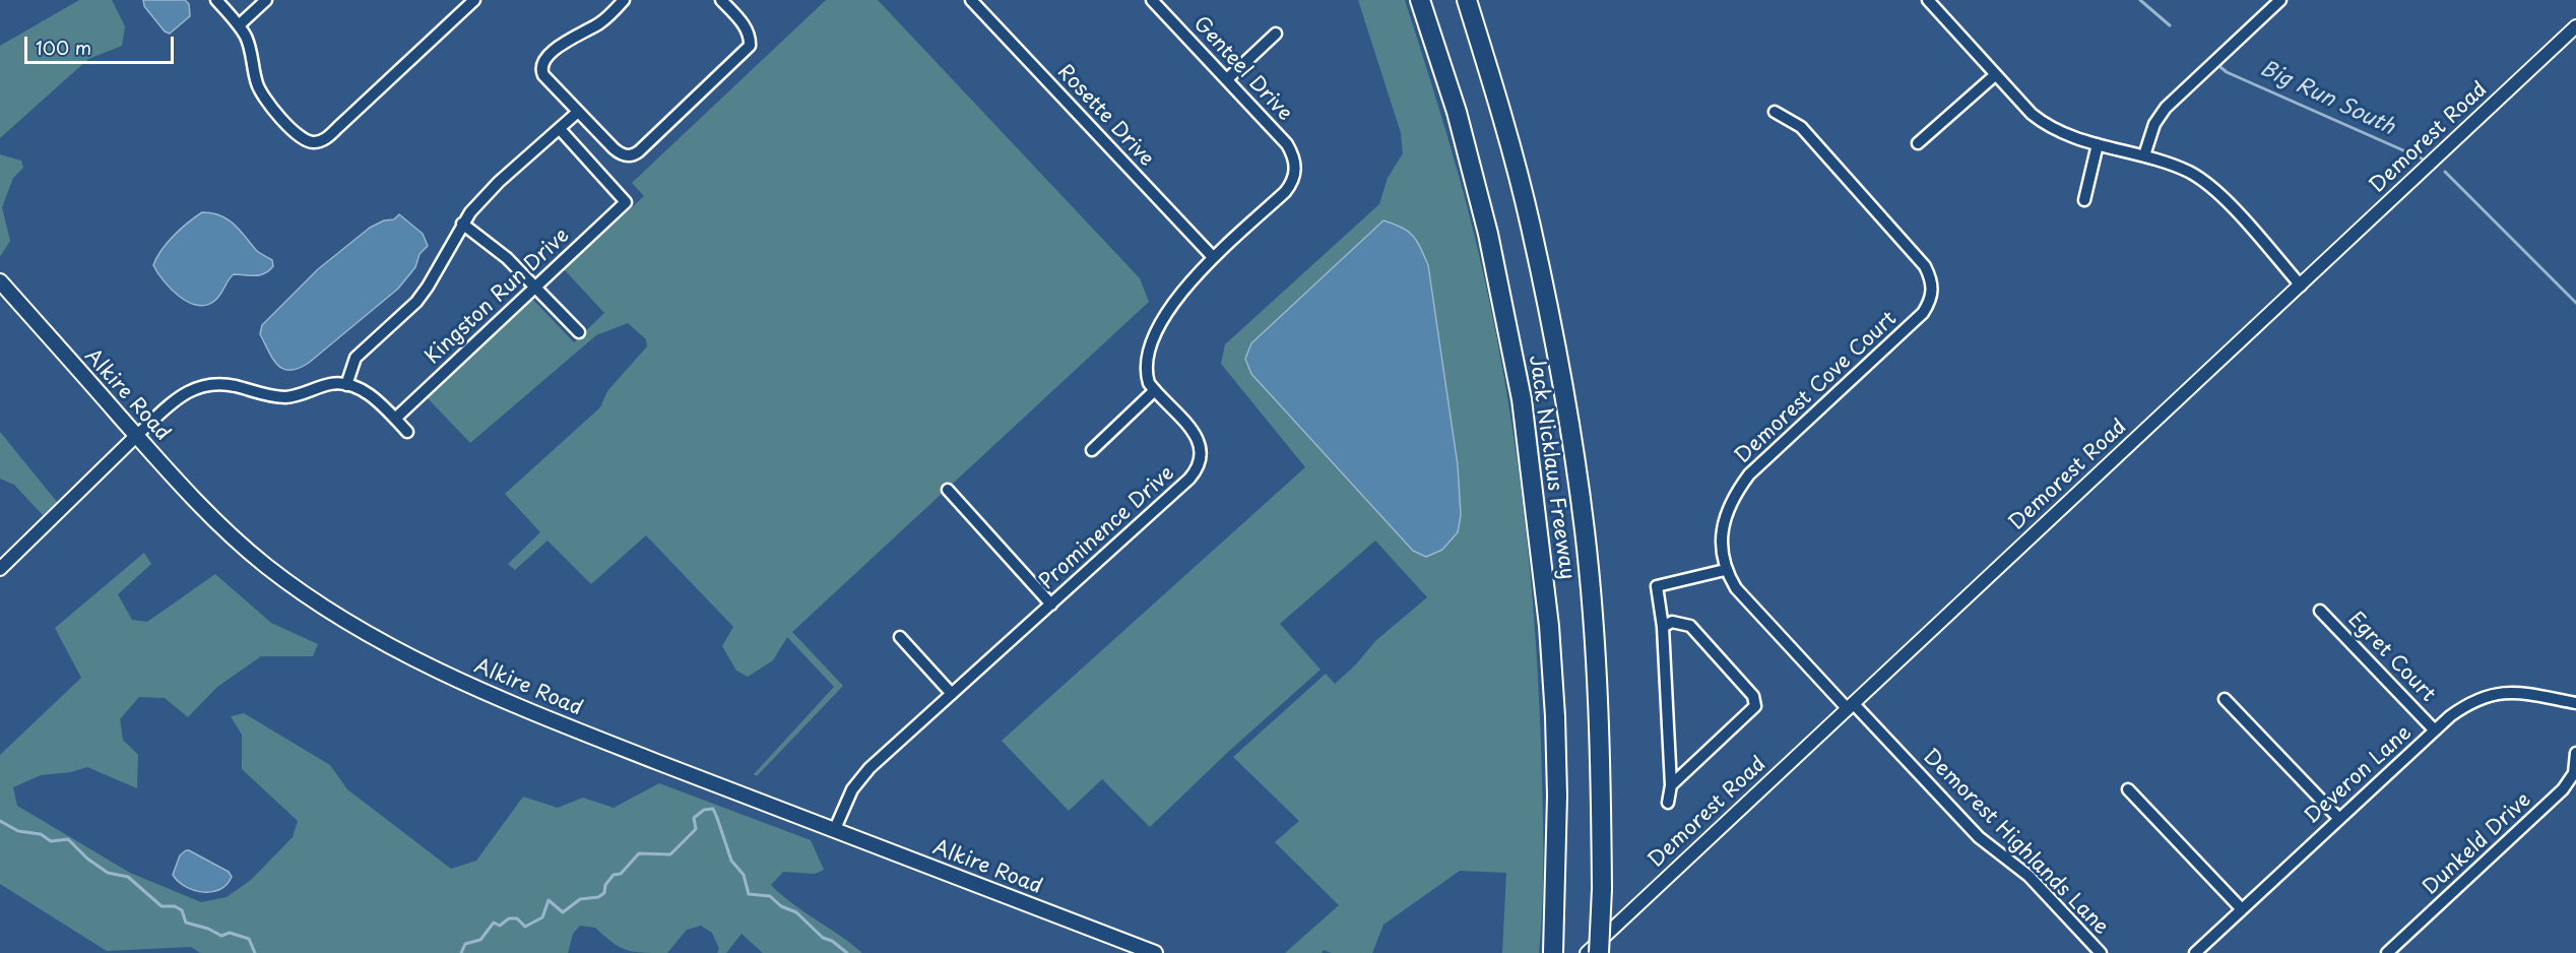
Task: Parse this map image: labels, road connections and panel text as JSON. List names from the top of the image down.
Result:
{
  "streets": {
    "highway": ["Jack Nicklaus Freeway"],
    "main road": ["Alkire Road"],
    "street": [
      "Genteel Drive",
      "Rosette Drive",
      "Demorest Road",
      "Kingston Run Drive",
      "Demorest Cove Court",
      "Prominence Drive",
      "Egret Court",
      "Deveron Lane",
      "Demorest Highlands Lane",
      "Dunkeld Drive"
    ]
  },
  "crossings": [
    ["Genteel Drive", "Prominence Drive"],
    ["Rosette Drive", "Prominence Drive"],
    ["Demorest Road", "Demorest Highlands Lane"],
    ["Alkire Road", "Prominence Drive"],
    ["Egret Court", "Deveron Lane"]
  ],
  "water": ["Big Run South"],
  "scale_bar": "100 m"
}
